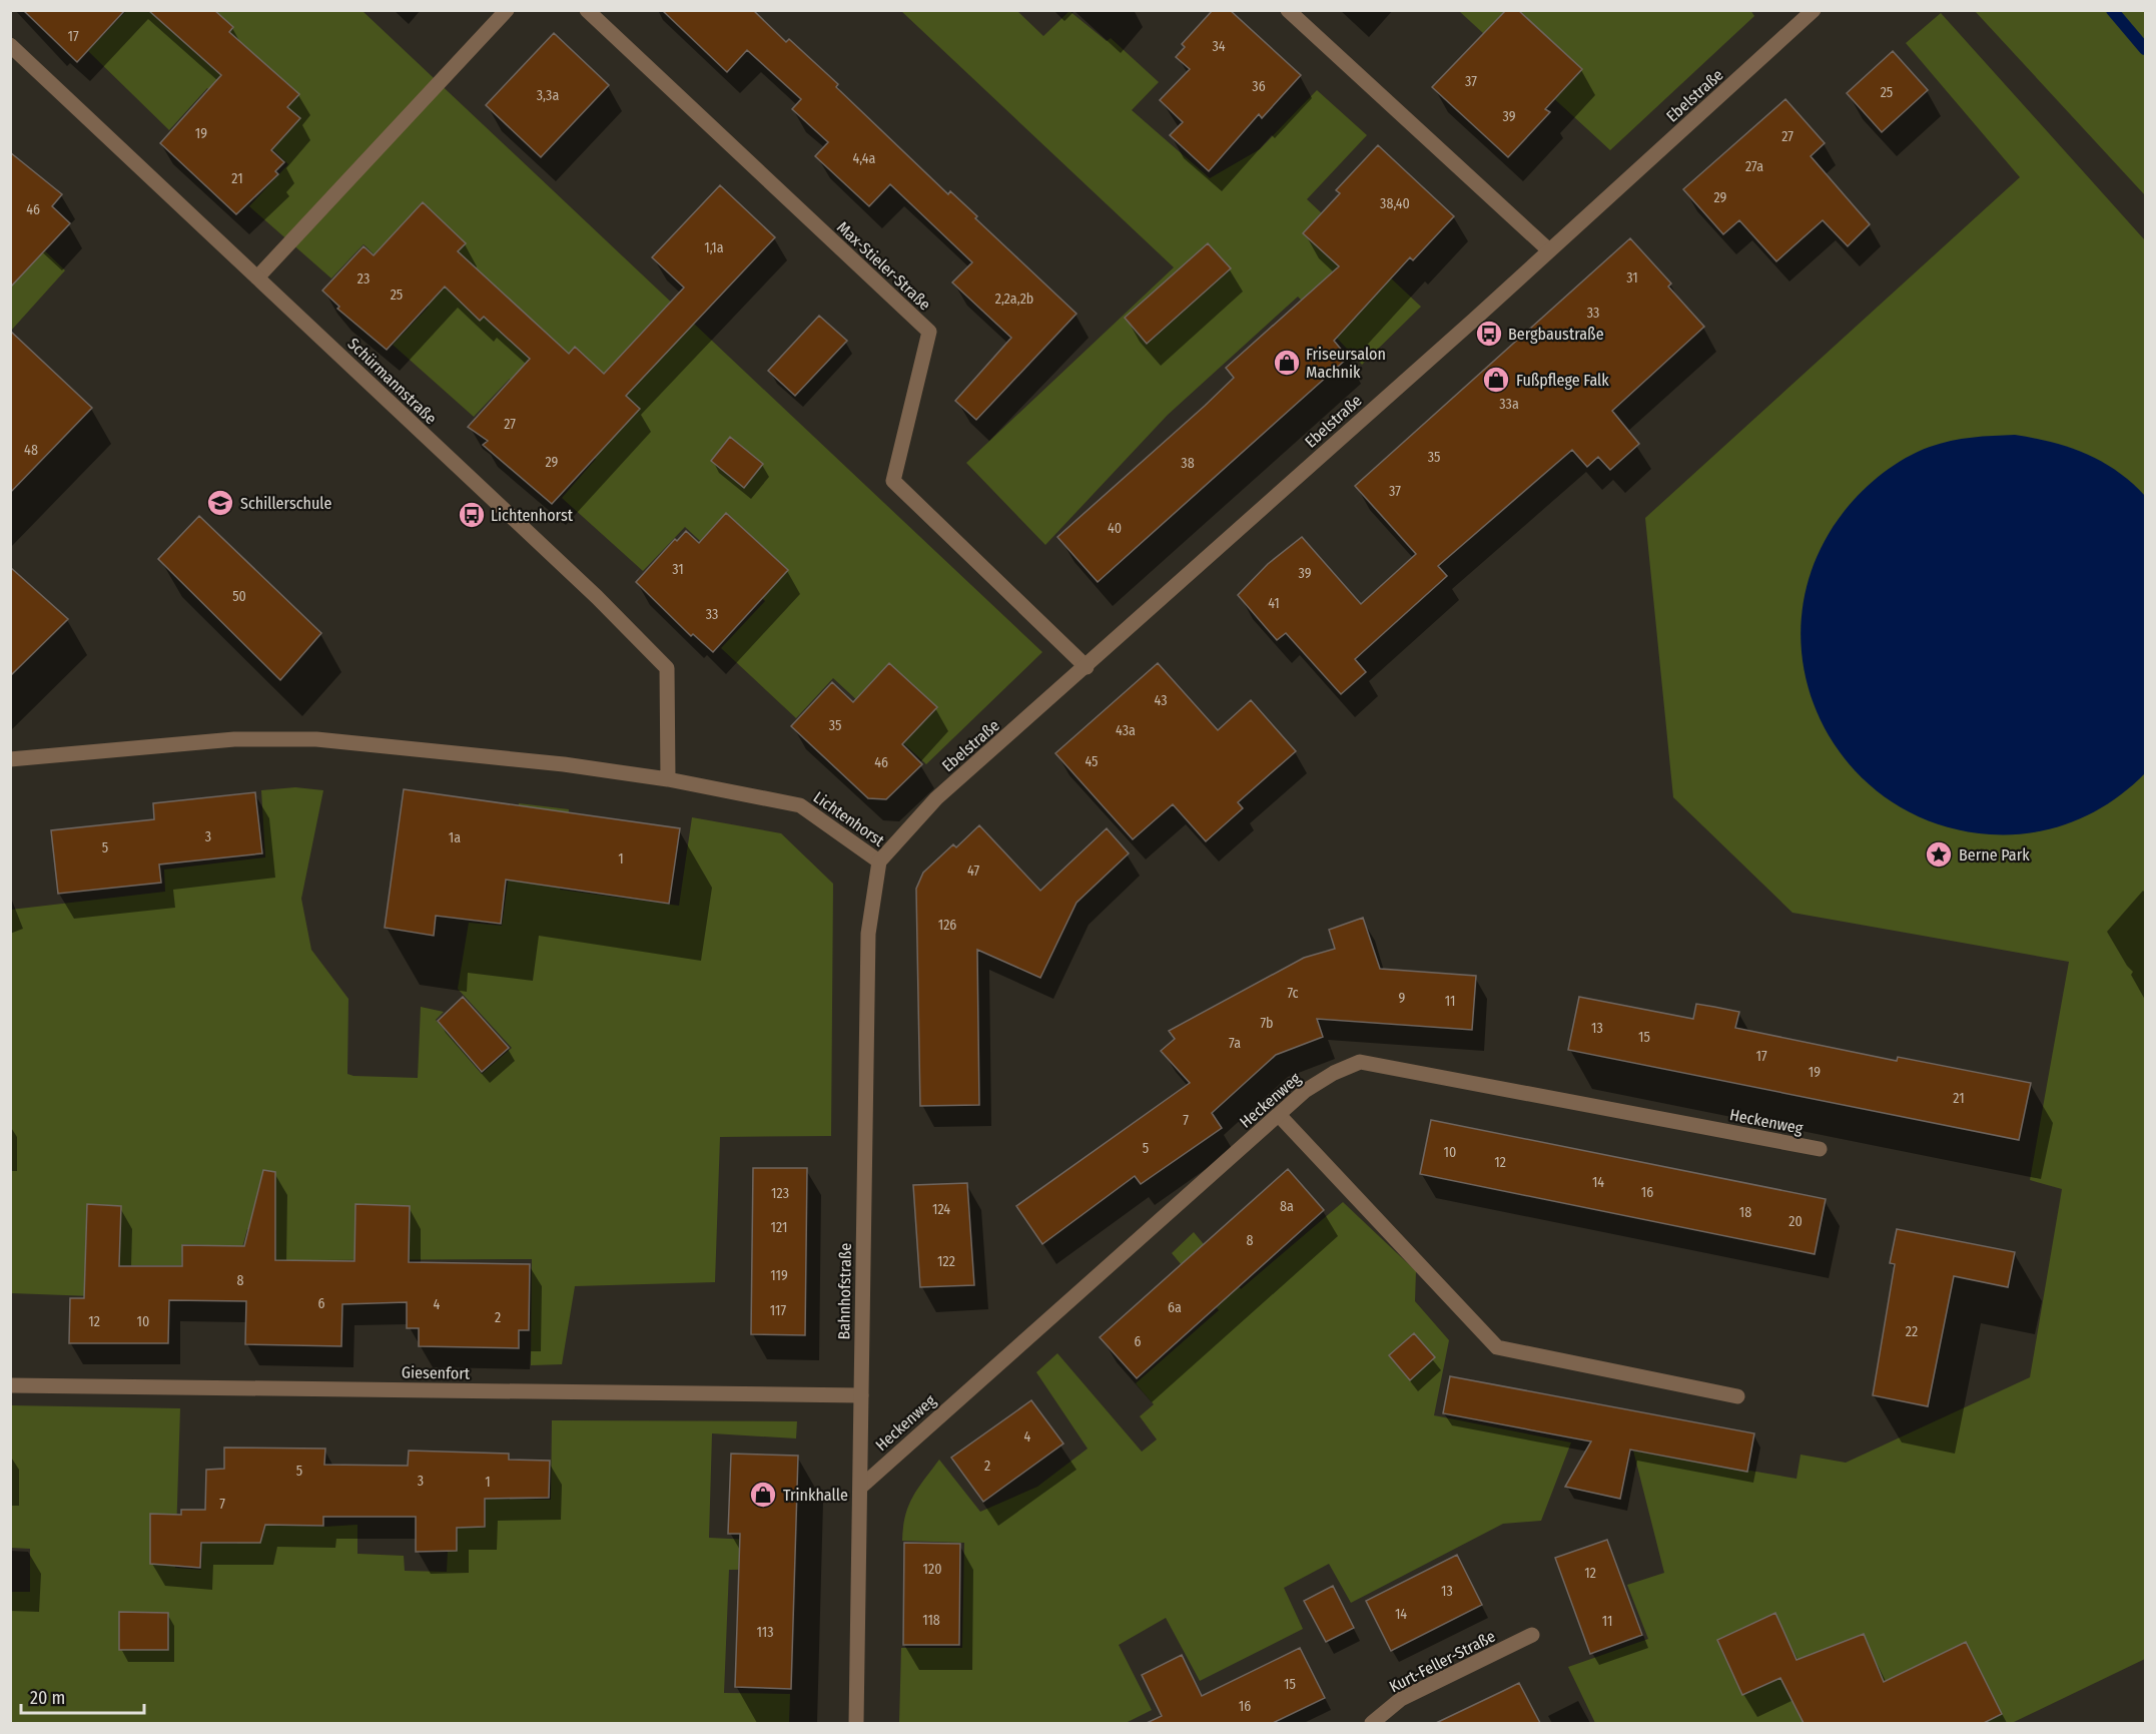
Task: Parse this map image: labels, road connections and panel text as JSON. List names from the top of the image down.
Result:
{
  "streets": {
    "street": [
      "Ebelstraße",
      "Max-Stieler-Straße",
      "Schürmannstraße",
      "Lichtenhorst",
      "Heckenweg",
      "Bahnhofstraße",
      "Giesenfort",
      "Kurt-Feller-Straße"
    ]
  },
  "crossings": [
    ["Ebelstraße", "Max-Stieler-Straße"],
    ["Ebelstraße", "Lichtenhorst"],
    ["Ebelstraße", "Bahnhofstraße"],
    ["Schürmannstraße", "Lichtenhorst"],
    ["Lichtenhorst", "Bahnhofstraße"],
    ["Heckenweg", "Bahnhofstraße"],
    ["Bahnhofstraße", "Giesenfort"]
  ],
  "places": {
    "bus stop": ["Bergbaustraße", "Lichtenhorst"],
    "shop": ["Friseursalon Machnik", "Fußpflege Falk", "Trinkhalle"],
    "school or university": ["Schillerschule"],
    "place": ["Berne Park"]
  },
  "house_numbers": [
    "17",
    "34",
    "37",
    "36",
    "25",
    "3,3a",
    "39",
    "19",
    "27",
    "4,4a",
    "27a",
    "21",
    "29",
    "38,40",
    "46",
    "1,1a",
    "31",
    "23",
    "25",
    "2,2a,2b",
    "33",
    "33a",
    "27",
    "48",
    "35",
    "29",
    "38",
    "37",
    "40",
    "31",
    "39",
    "50",
    "41",
    "33",
    "43",
    "35",
    "43a",
    "45",
    "46",
    "3",
    "1a",
    "5",
    "1",
    "47",
    "126",
    "7c",
    "9",
    "11",
    "7b",
    "13",
    "15",
    "7a",
    "17",
    "19",
    "21",
    "7",
    "5",
    "10",
    "12",
    "14",
    "16",
    "123",
    "8a",
    "124",
    "18",
    "20",
    "121",
    "8",
    "122",
    "119",
    "8",
    "6",
    "4",
    "6a",
    "117",
    "2",
    "12",
    "10",
    "22",
    "6",
    "4",
    "2",
    "5",
    "3",
    "1",
    "7",
    "120",
    "12",
    "13",
    "14",
    "118",
    "11",
    "113",
    "15",
    "16"
  ],
  "scale_bar": "20 m"
}
